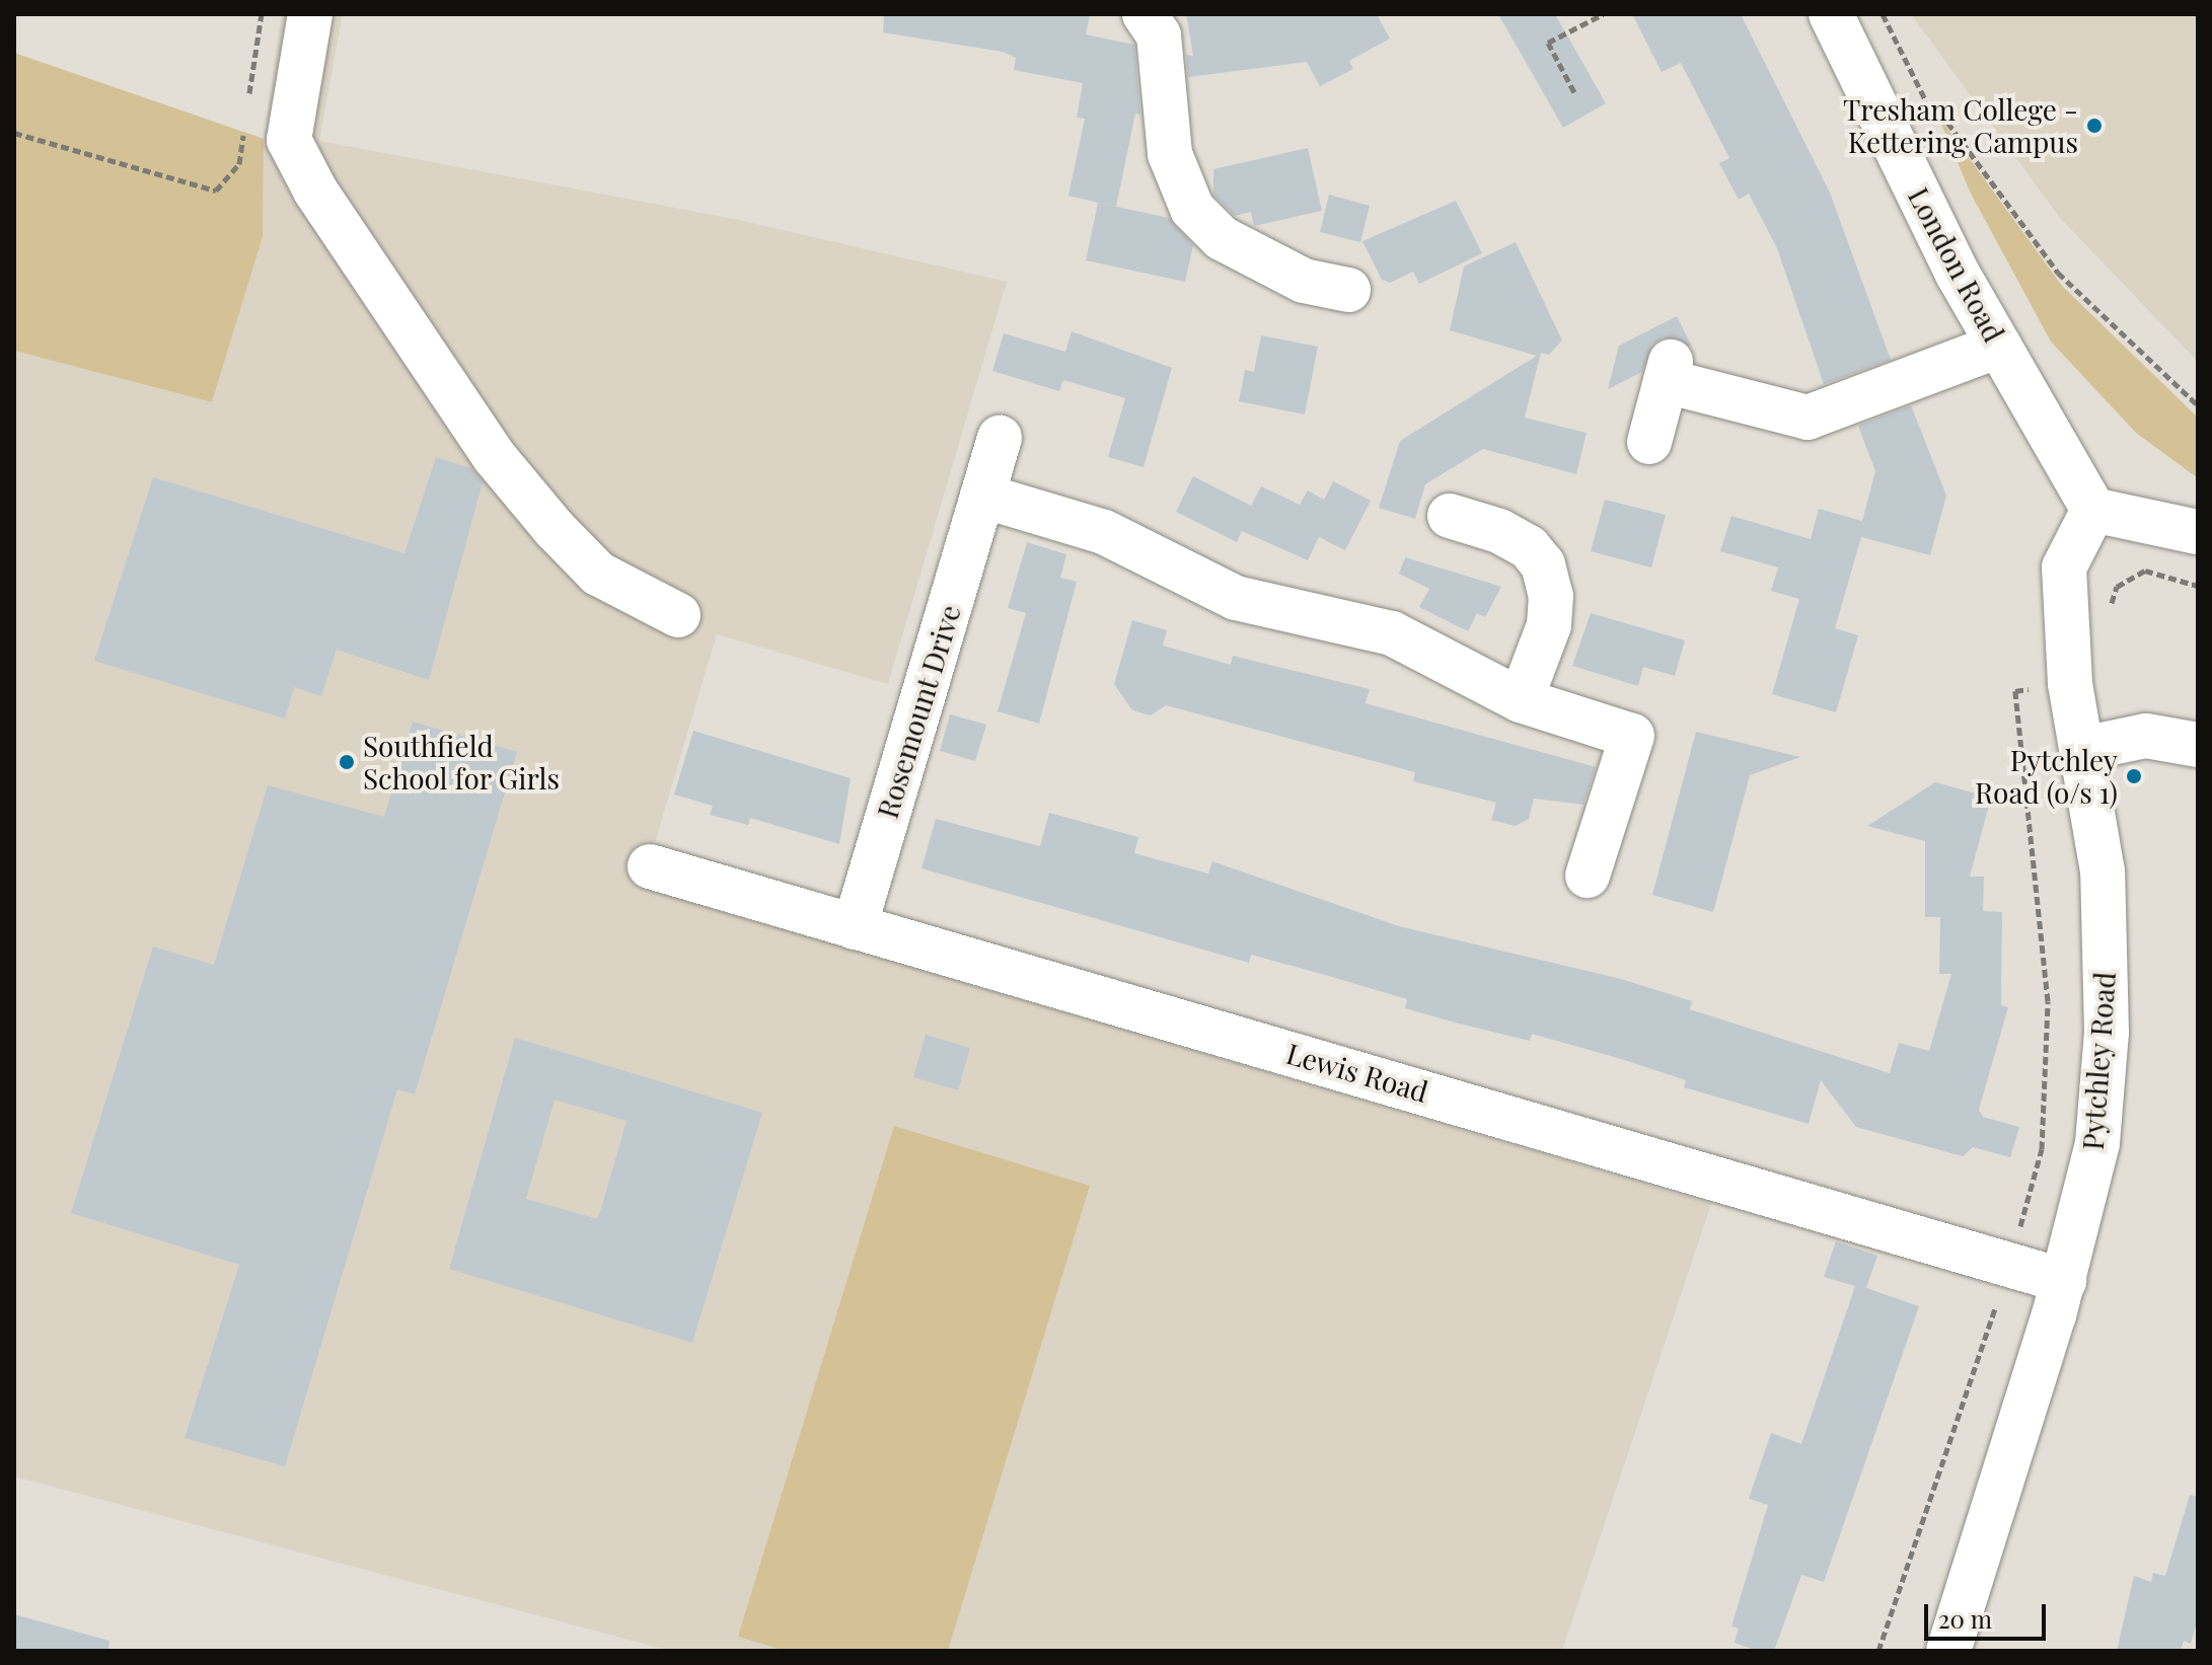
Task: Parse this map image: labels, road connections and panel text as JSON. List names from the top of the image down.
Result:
{
  "streets": {
    "street": [
      "London Road",
      "Rosemount Drive",
      "Pytchley Road",
      "Lewis Road"
    ]
  },
  "crossings": [
    ["London Road", "Pytchley Road"],
    ["Rosemount Drive", "Lewis Road"],
    ["Pytchley Road", "Lewis Road"]
  ],
  "places": ["Tresham College - Kettering Campus", "Southfield School for Girls", "Pytchley Road (o/s 1)"],
  "scale_bar": "20 m"
}
